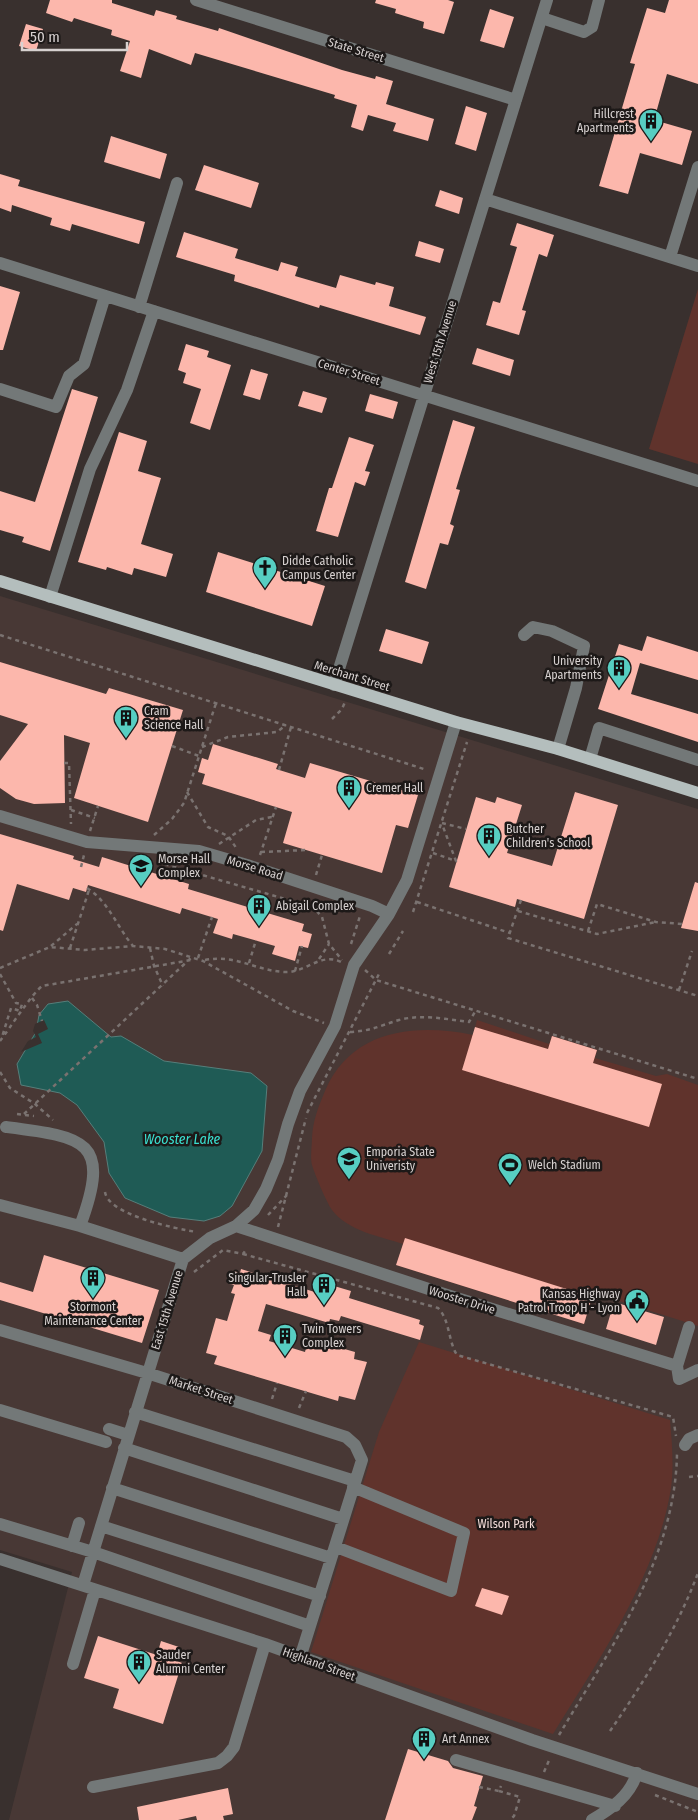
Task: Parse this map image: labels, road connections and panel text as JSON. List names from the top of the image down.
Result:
{
  "streets": {
    "main road": ["Merchant Street"],
    "street": [
      "State Street",
      "West 15th Avenue",
      "Center Street",
      "Morse Road",
      "Wooster Drive",
      "East 15th Avenue",
      "Market Street",
      "Highland Street"
    ]
  },
  "crossings": [
    ["State Street", "West 15th Avenue"],
    ["West 15th Avenue", "Center Street"],
    ["West 15th Avenue", "Merchant Street"],
    ["Merchant Street", "East 15th Avenue"],
    ["Morse Road", "East 15th Avenue"],
    ["Wooster Drive", "East 15th Avenue"],
    ["East 15th Avenue", "Market Street"],
    ["East 15th Avenue", "Highland Street"]
  ],
  "water": ["Wooster Lake"],
  "parks": ["Wilson Park"],
  "places": {
    "building": [
      "Hillcrest Apartments",
      "University Apartments",
      "Cram Science Hall",
      "Cremer Hall",
      "Butcher Children's School",
      "Abigail Complex",
      "Stormont Maintenance Center",
      "Singular-Trusler Hall",
      "Twin Towers Complex",
      "Sauder Alumni Center",
      "Art Annex"
    ],
    "church": ["Didde Catholic Campus Center"],
    "school or university": ["Morse Hall Complex", "Emporia State Univeristy"],
    "sports": ["Welch Stadium"],
    "public building": ["Kansas Highway Patrol Troop H - Lyon"]
  },
  "scale_bar": "50 m"
}
